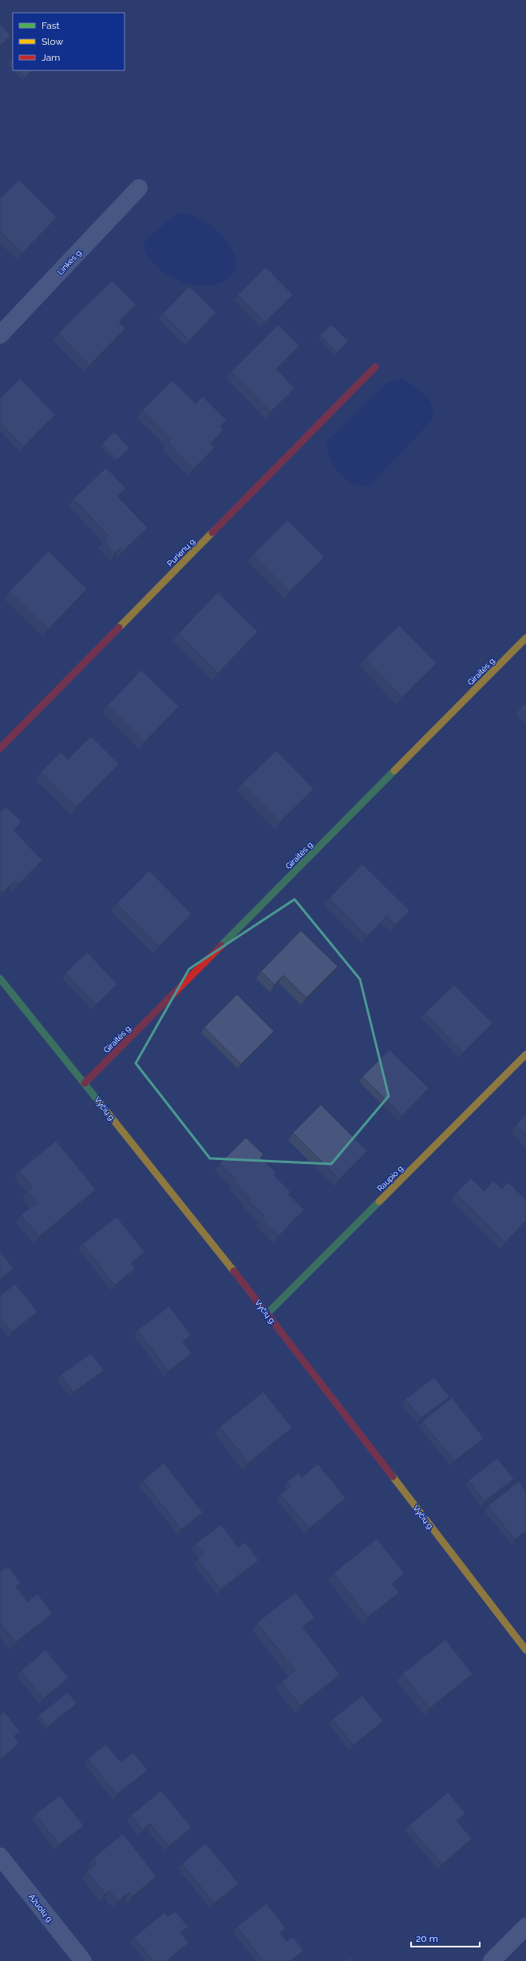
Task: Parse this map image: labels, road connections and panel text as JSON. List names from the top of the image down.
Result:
{
  "streets": {
    "street": [
      "Linkės g.",
      "Purienų g.",
      "Giraitės g.",
      "Vyčių g.",
      "Raupio g.",
      "Ąžuolų g."
    ]
  },
  "crossings": [
    ["Giraitės g.", "Vyčių g."],
    ["Vyčių g.", "Raupio g."]
  ],
  "legend": ["Fast", "Slow", "Jam"],
  "scale_bar": "20 m"
}
